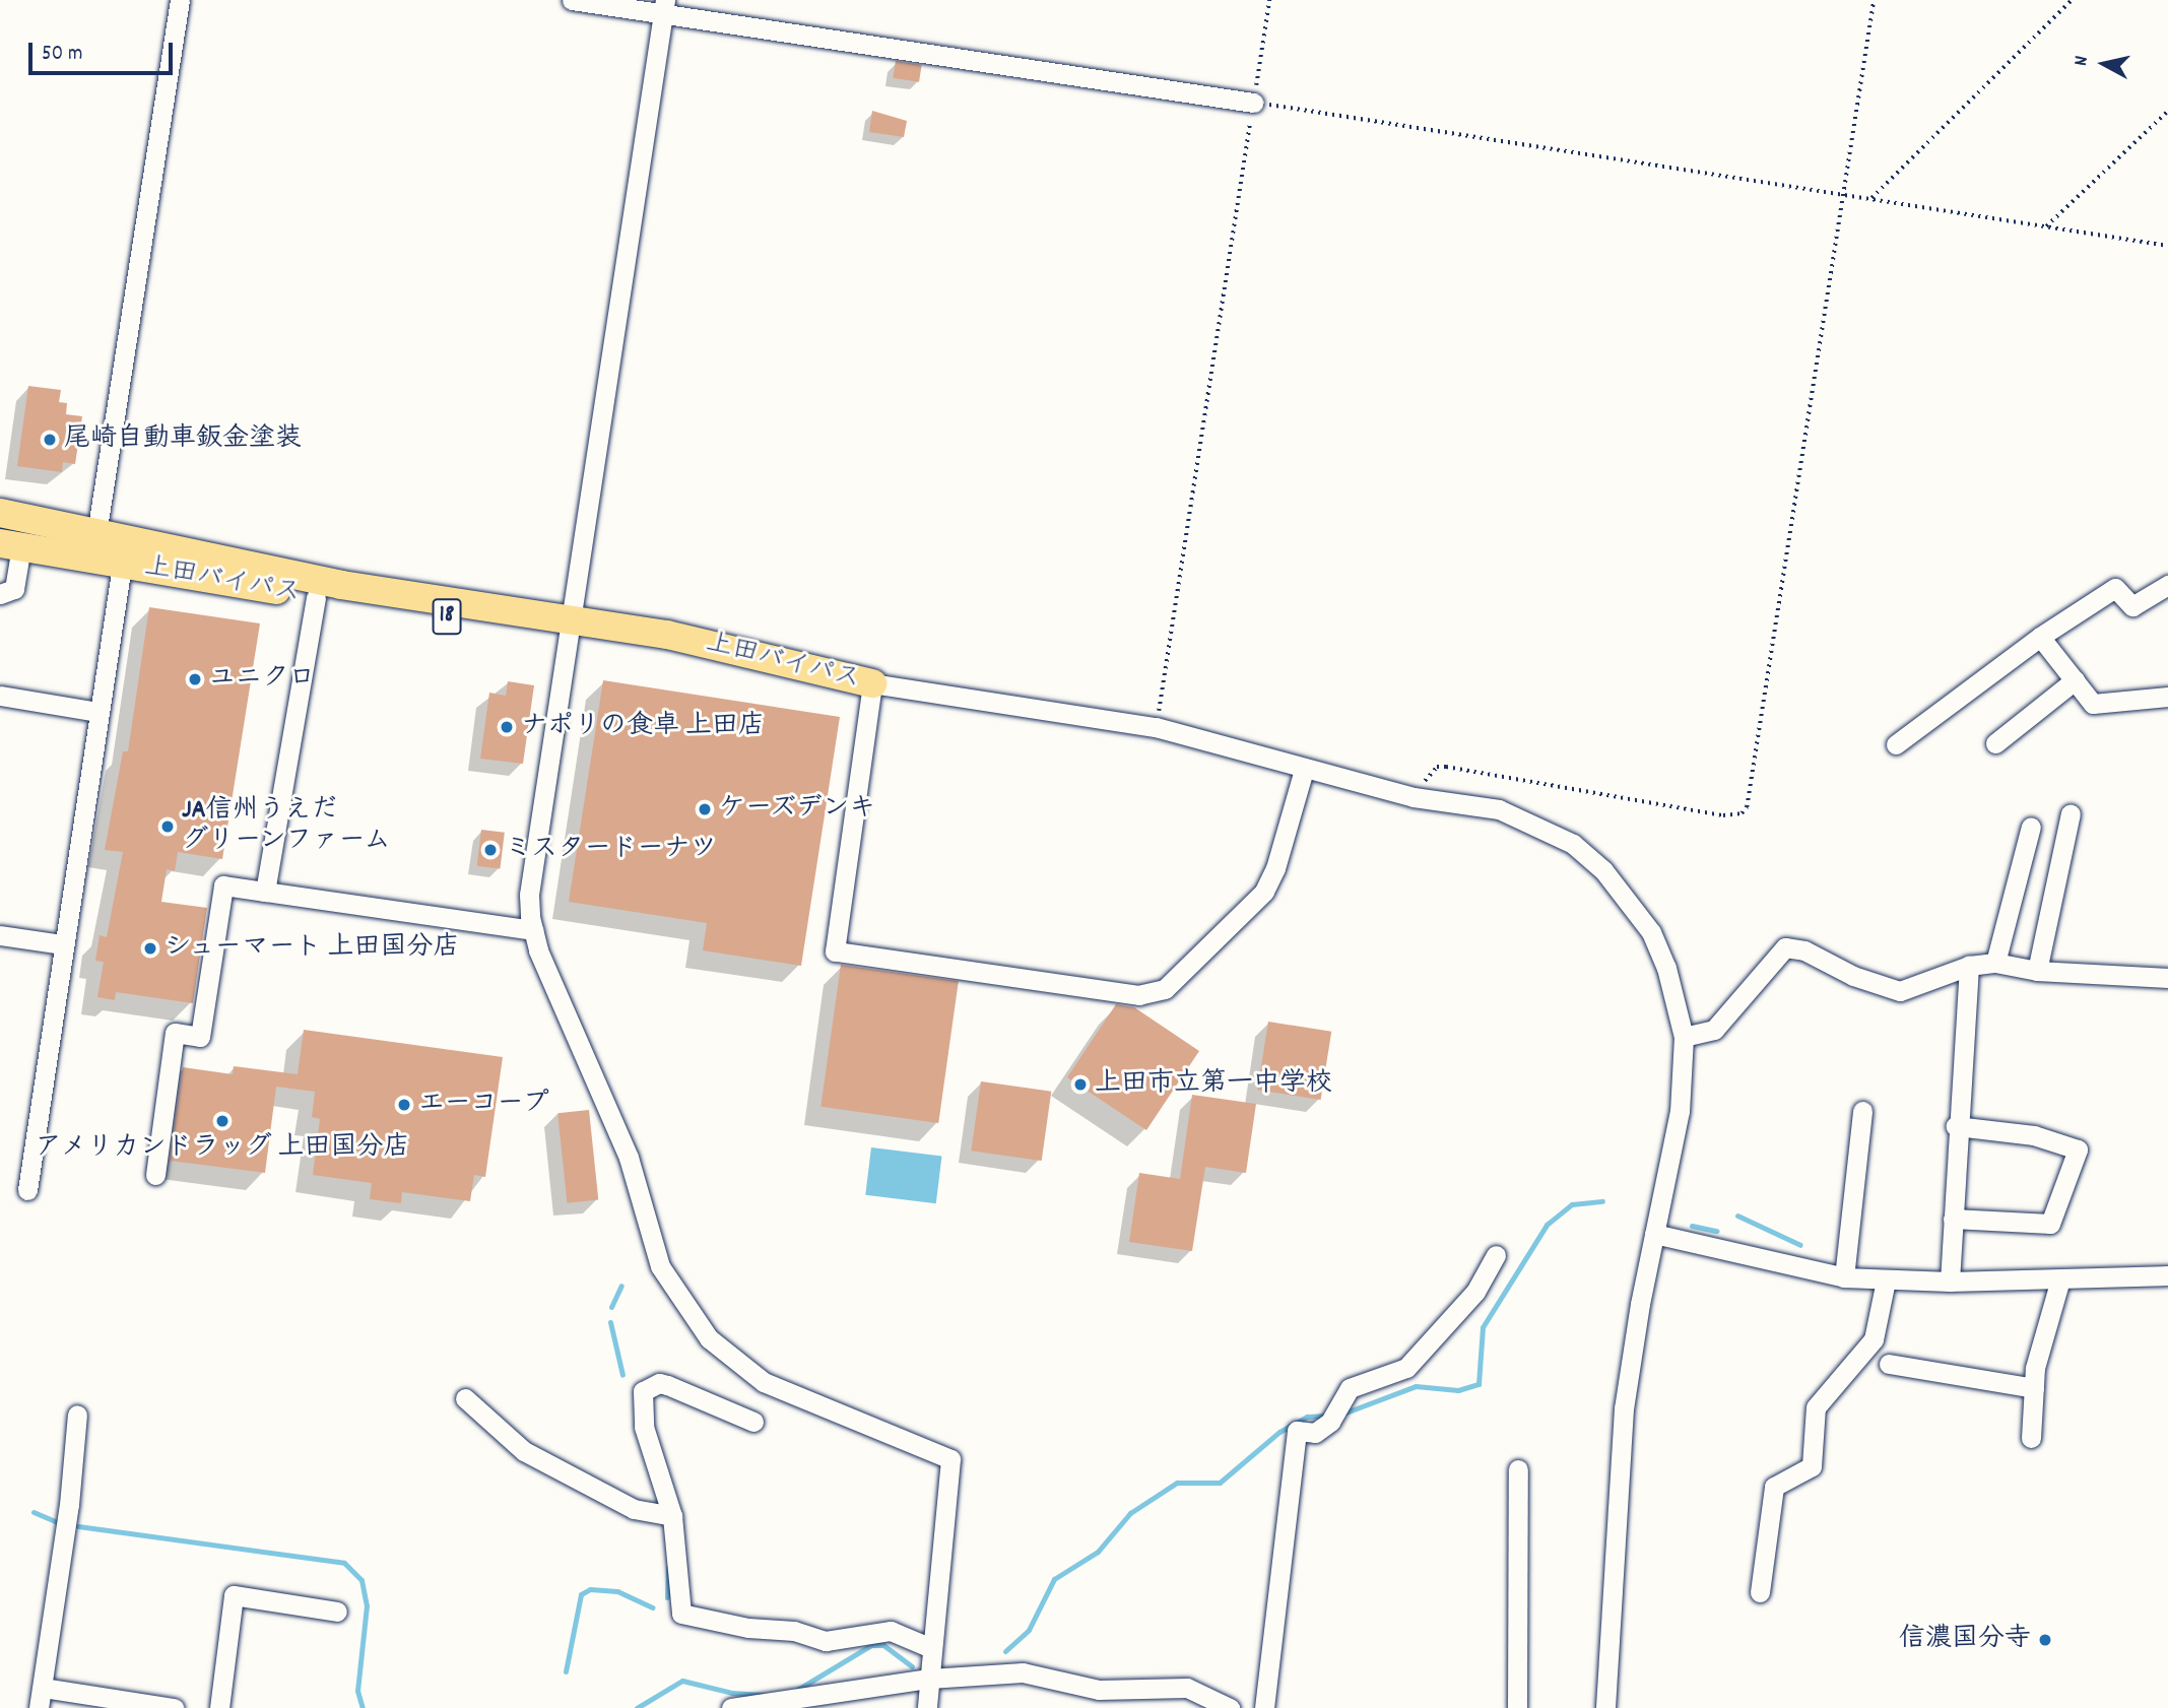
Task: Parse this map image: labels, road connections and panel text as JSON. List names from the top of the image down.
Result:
{
  "streets": {
    "highway": ["上田バイパス", "18"]
  },
  "places": [
    "尾崎自動車鈑金塗装",
    "ユニクロ",
    "ナポリの食卓 上田店",
    "ケーズデンキ",
    "JA信州うえだ グリーンファーム",
    "ミスタードーナツ",
    "シューマート 上田国分店",
    "上田市立第一中学校",
    "エーコープ",
    "アメリカンドラッグ 上田国分店",
    "信濃国分寺"
  ],
  "scale_bar": "50 m",
  "north": "left"
}
